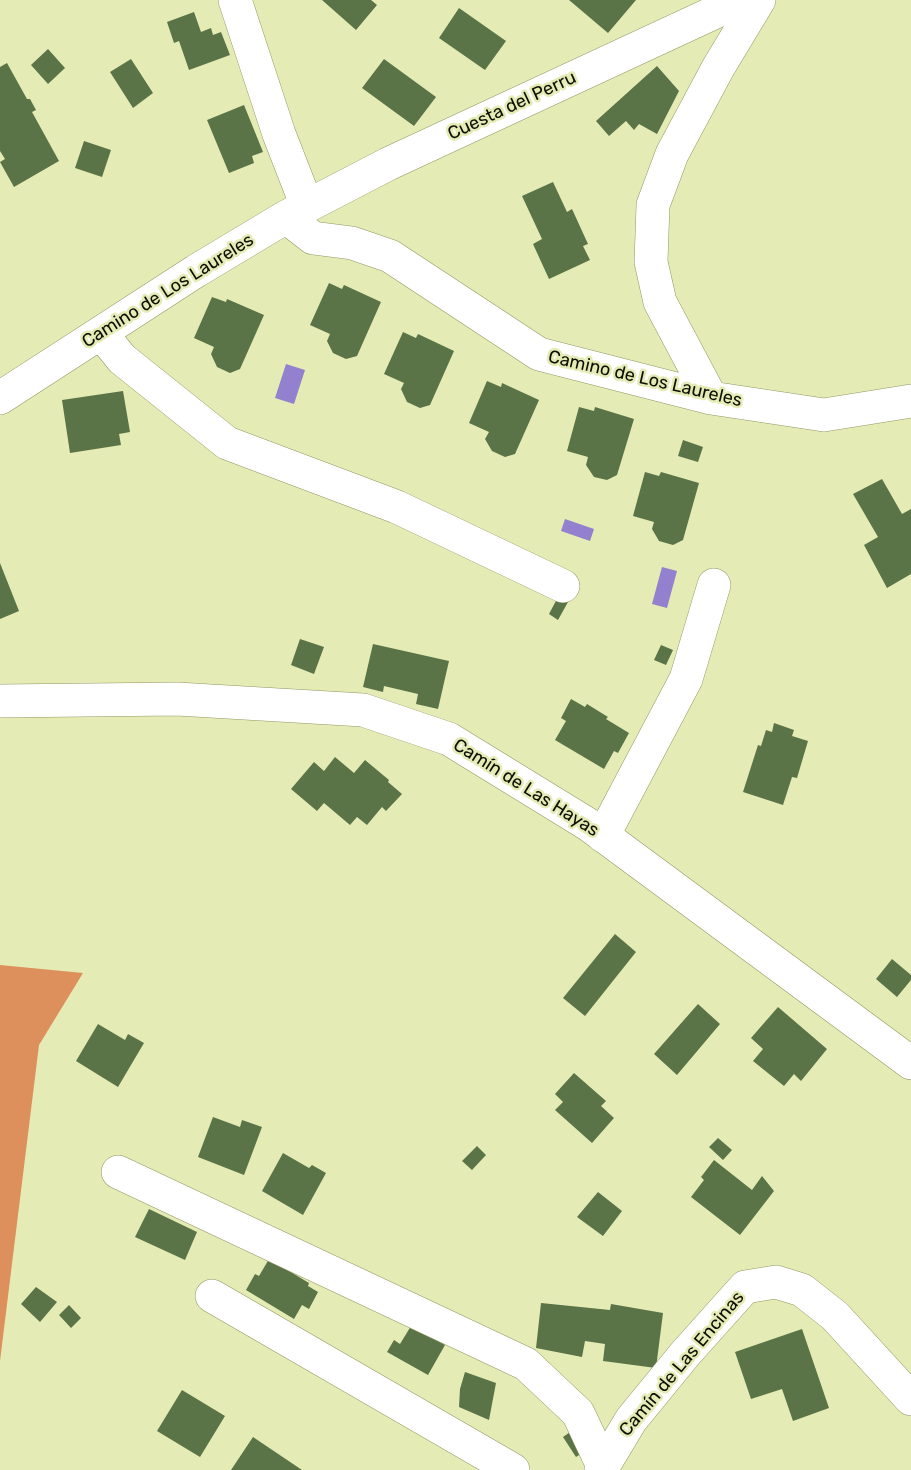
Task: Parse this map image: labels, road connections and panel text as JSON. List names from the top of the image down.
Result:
{
  "streets": {
    "street": [
      "Cuesta del Perru",
      "Camino de Los Laureles",
      "Camín de Las Hayas",
      "Camín de Las Encinas"
    ]
  },
  "crossings": [
    ["Cuesta del Perru", "Camino de Los Laureles"]
  ]
}
